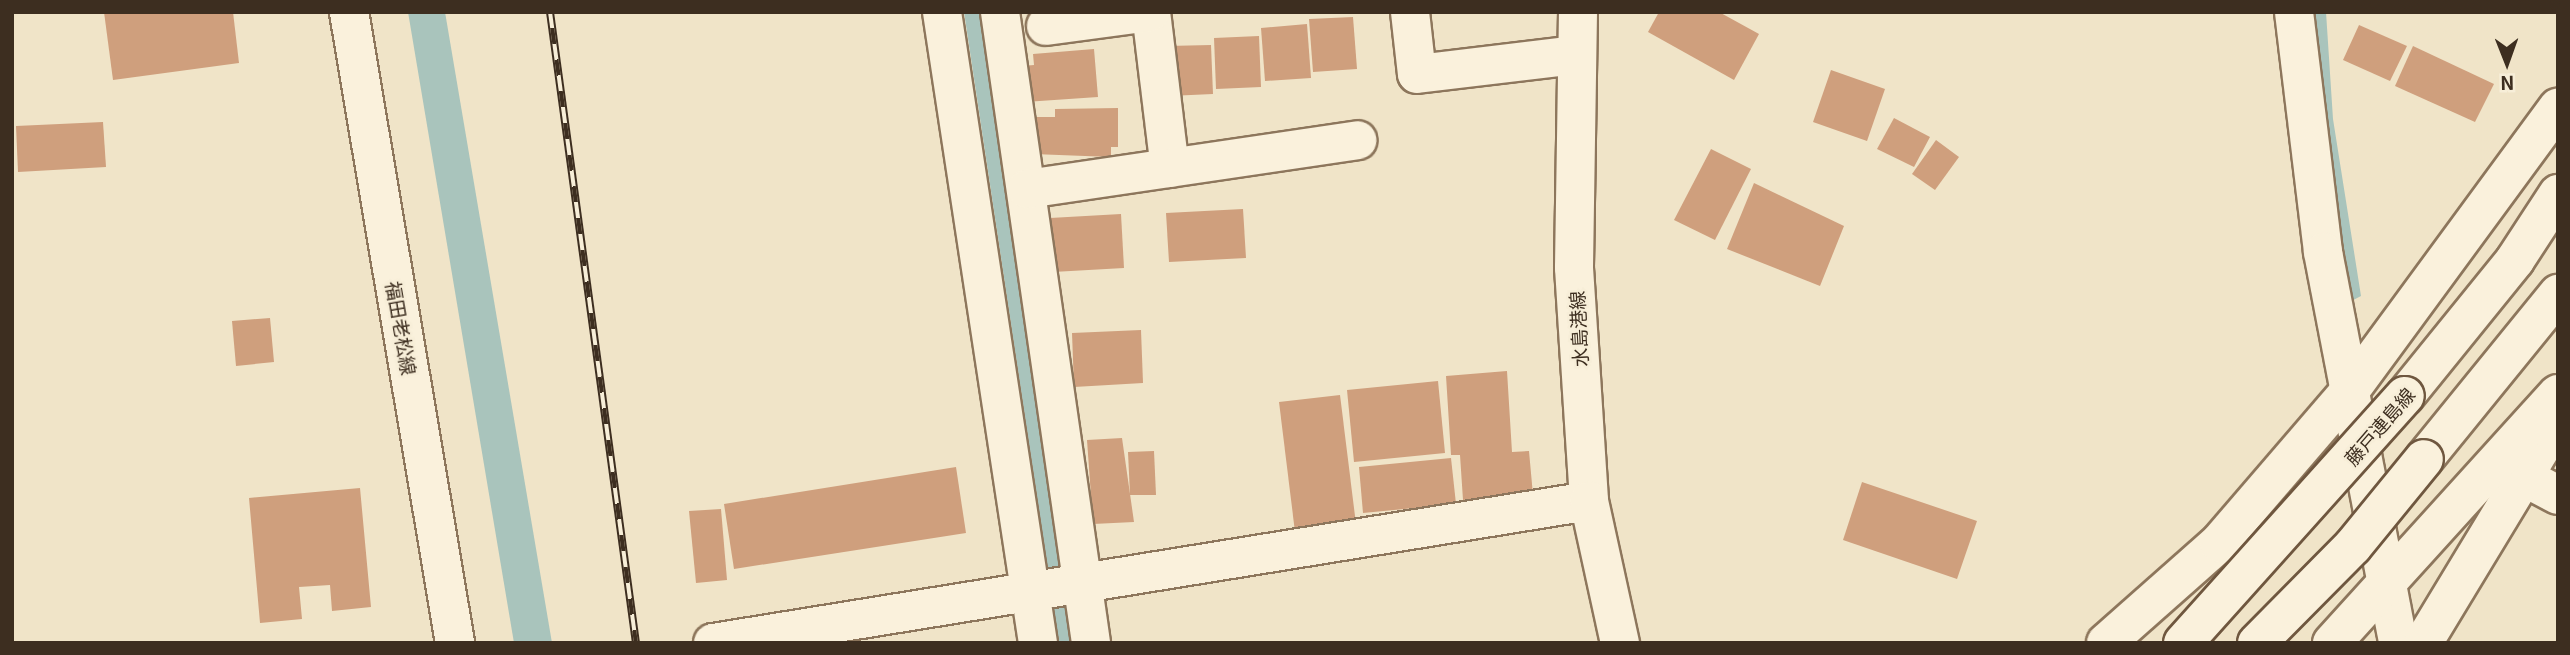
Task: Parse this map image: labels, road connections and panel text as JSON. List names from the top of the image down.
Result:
{
  "streets": {
    "street": ["福田老松線", "水島港線", "藤戸連島線"]
  },
  "north": "bottom"
}
